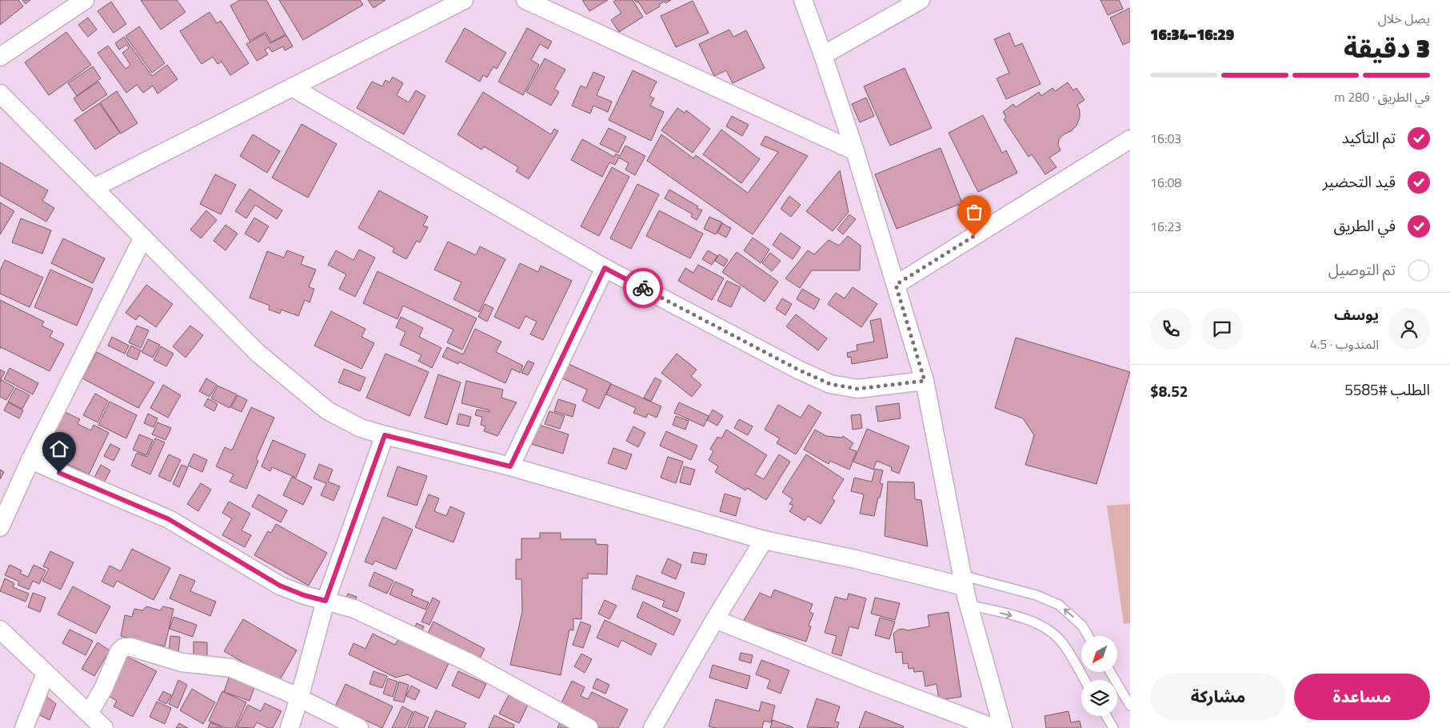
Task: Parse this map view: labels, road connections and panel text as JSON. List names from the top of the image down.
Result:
{
  "north": "bottom left",
  "page": {
    "heading": ["3 دقيقة", "يصل خلال", "16:29–16:34"],
    "panel": [
      "يوسف",
      "المندوب · 4.5",
      "الطلب #5585",
      "$8.52"
    ],
    "bar": "في الطريق · 280 m",
    "list": [
      ["تم التأكيد", "16:03"],
      ["قيد التحضير", "16:08"],
      ["في الطريق", "16:23"],
      "تم التوصيل"
    ],
    "buttons": ["مساعدة", "مشاركة"]
  }
}
